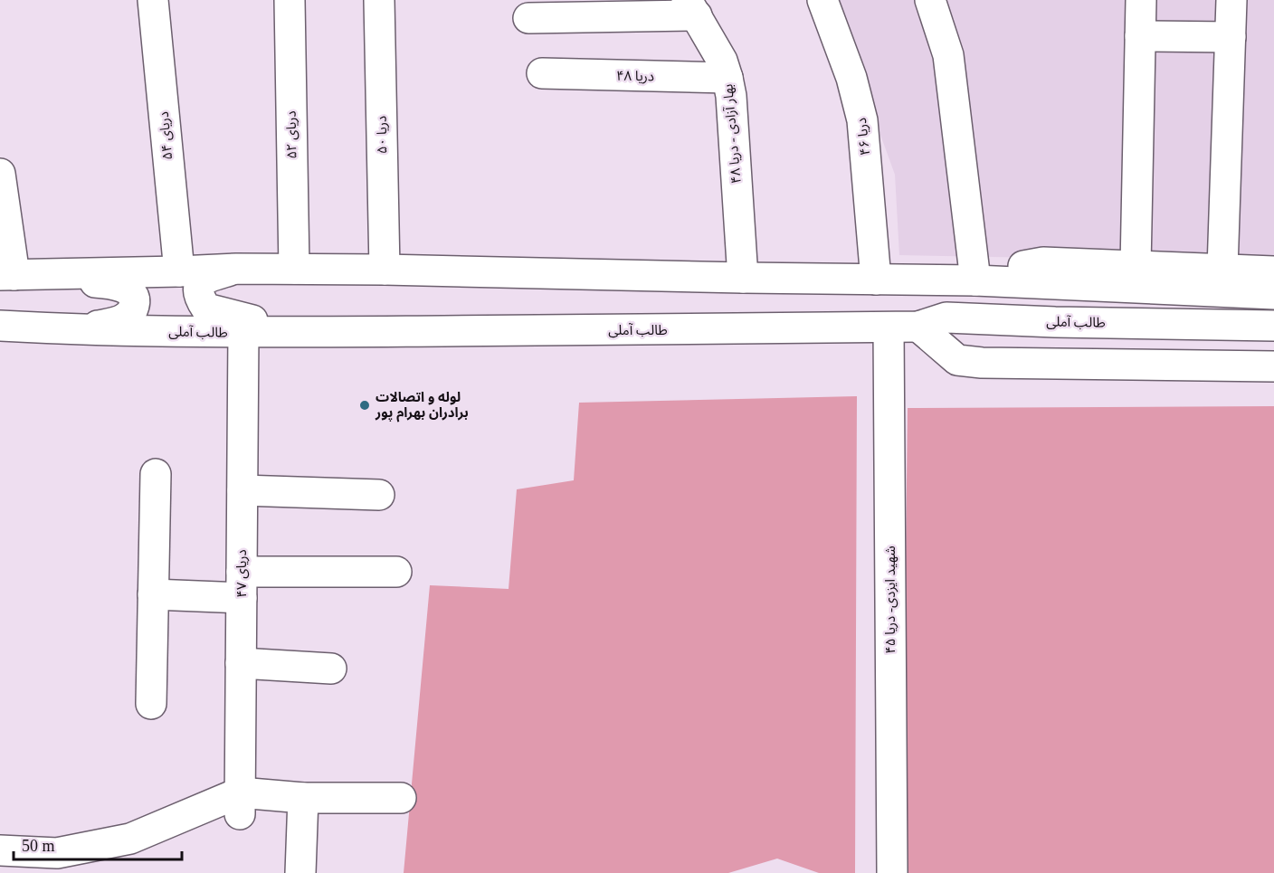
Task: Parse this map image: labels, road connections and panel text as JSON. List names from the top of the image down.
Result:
{
  "streets": {
    "street": [
      "دریا ۴۸",
      "بهار آزادی - دریا ۴۸",
      "دریای ۵۲",
      "دریا ۵۰",
      "دریای ۵۴",
      "دریا ۴۶",
      "طالب آملی",
      "دریای ۴۷",
      "شهید ایزدی- دریا ۴۵"
    ]
  },
  "crossings": [
    ["دریا ۴۸", "بهار آزادی - دریا ۴۸"],
    ["طالب آملی", "دریای ۴۷"],
    ["طالب آملی", "شهید ایزدی- دریا ۴۵"]
  ],
  "places": ["لوله و اتصالات برادران بهرام پور"],
  "scale_bar": "50 m"
}
